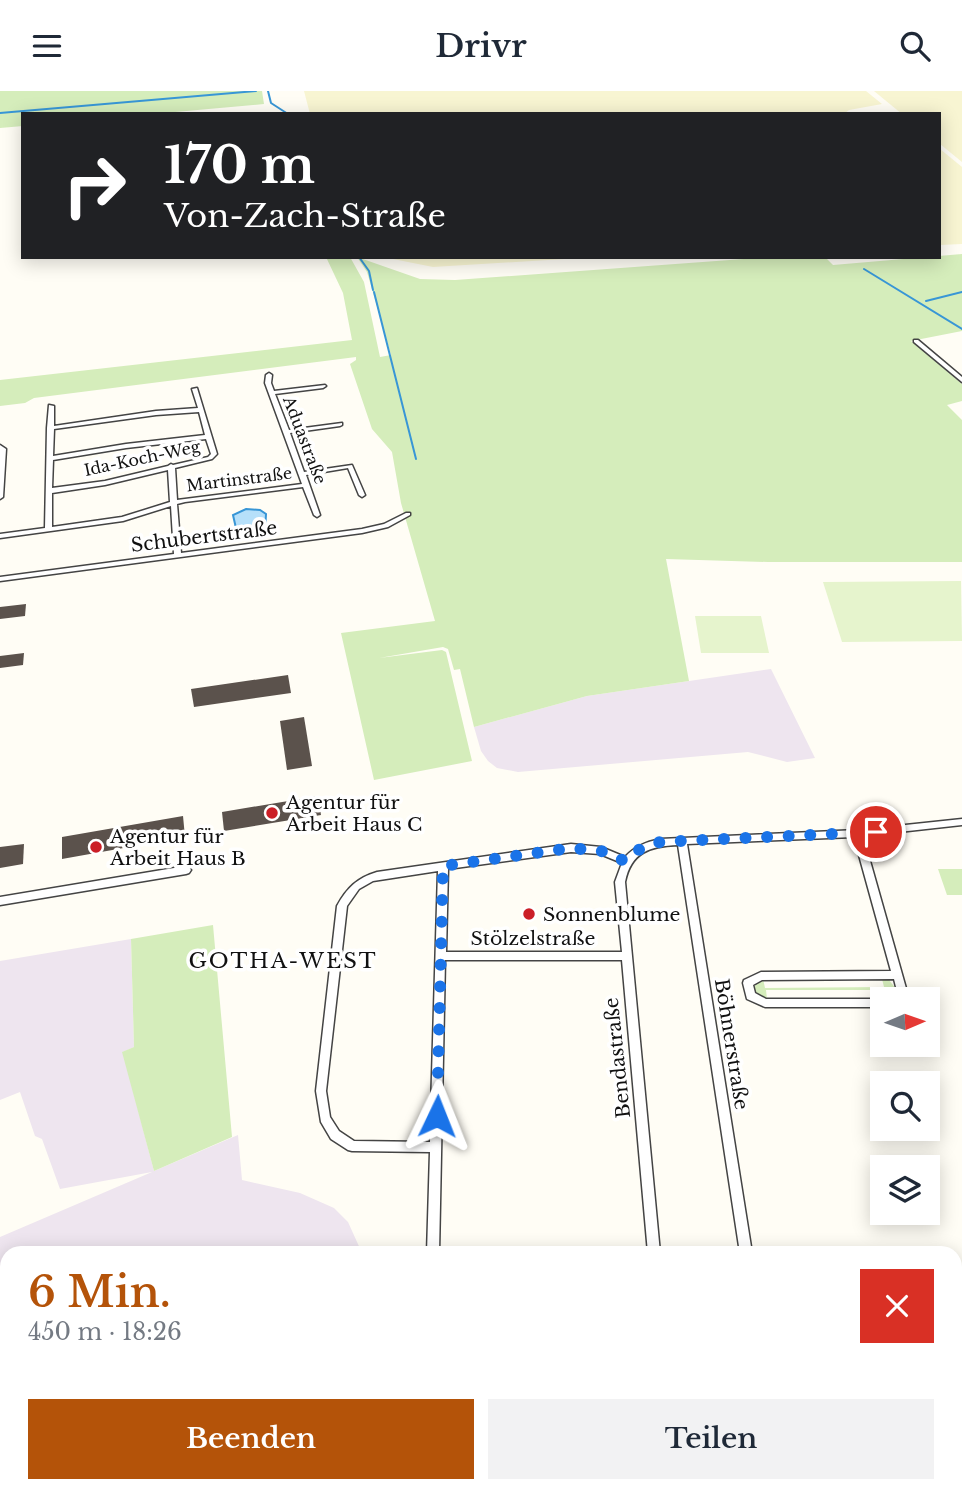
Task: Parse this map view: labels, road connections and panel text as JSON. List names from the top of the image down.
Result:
{
  "streets": {
    "street": [
      "Aduastraße",
      "Ida-Koch-Weg",
      "Martinstraße",
      "Schubertstraße",
      "Stölzelstraße",
      "Böhnerstraße",
      "Bendastraße"
    ]
  },
  "crossings": [
    ["Aduastraße", "Martinstraße"],
    ["Stölzelstraße", "Bendastraße"]
  ],
  "districts": ["GOTHA-WEST"],
  "places": ["Agentur für Arbeit Haus C", "Agentur für Arbeit Haus B", "Sonnenblume"],
  "north": "right",
  "page": {
    "header": "Drivr",
    "turn": ["170 m", "Von-Zach-Straße"],
    "heading": ["6 Min.", "450 m · 18:26"],
    "buttons": ["Beenden", "Teilen"]
  }
}
